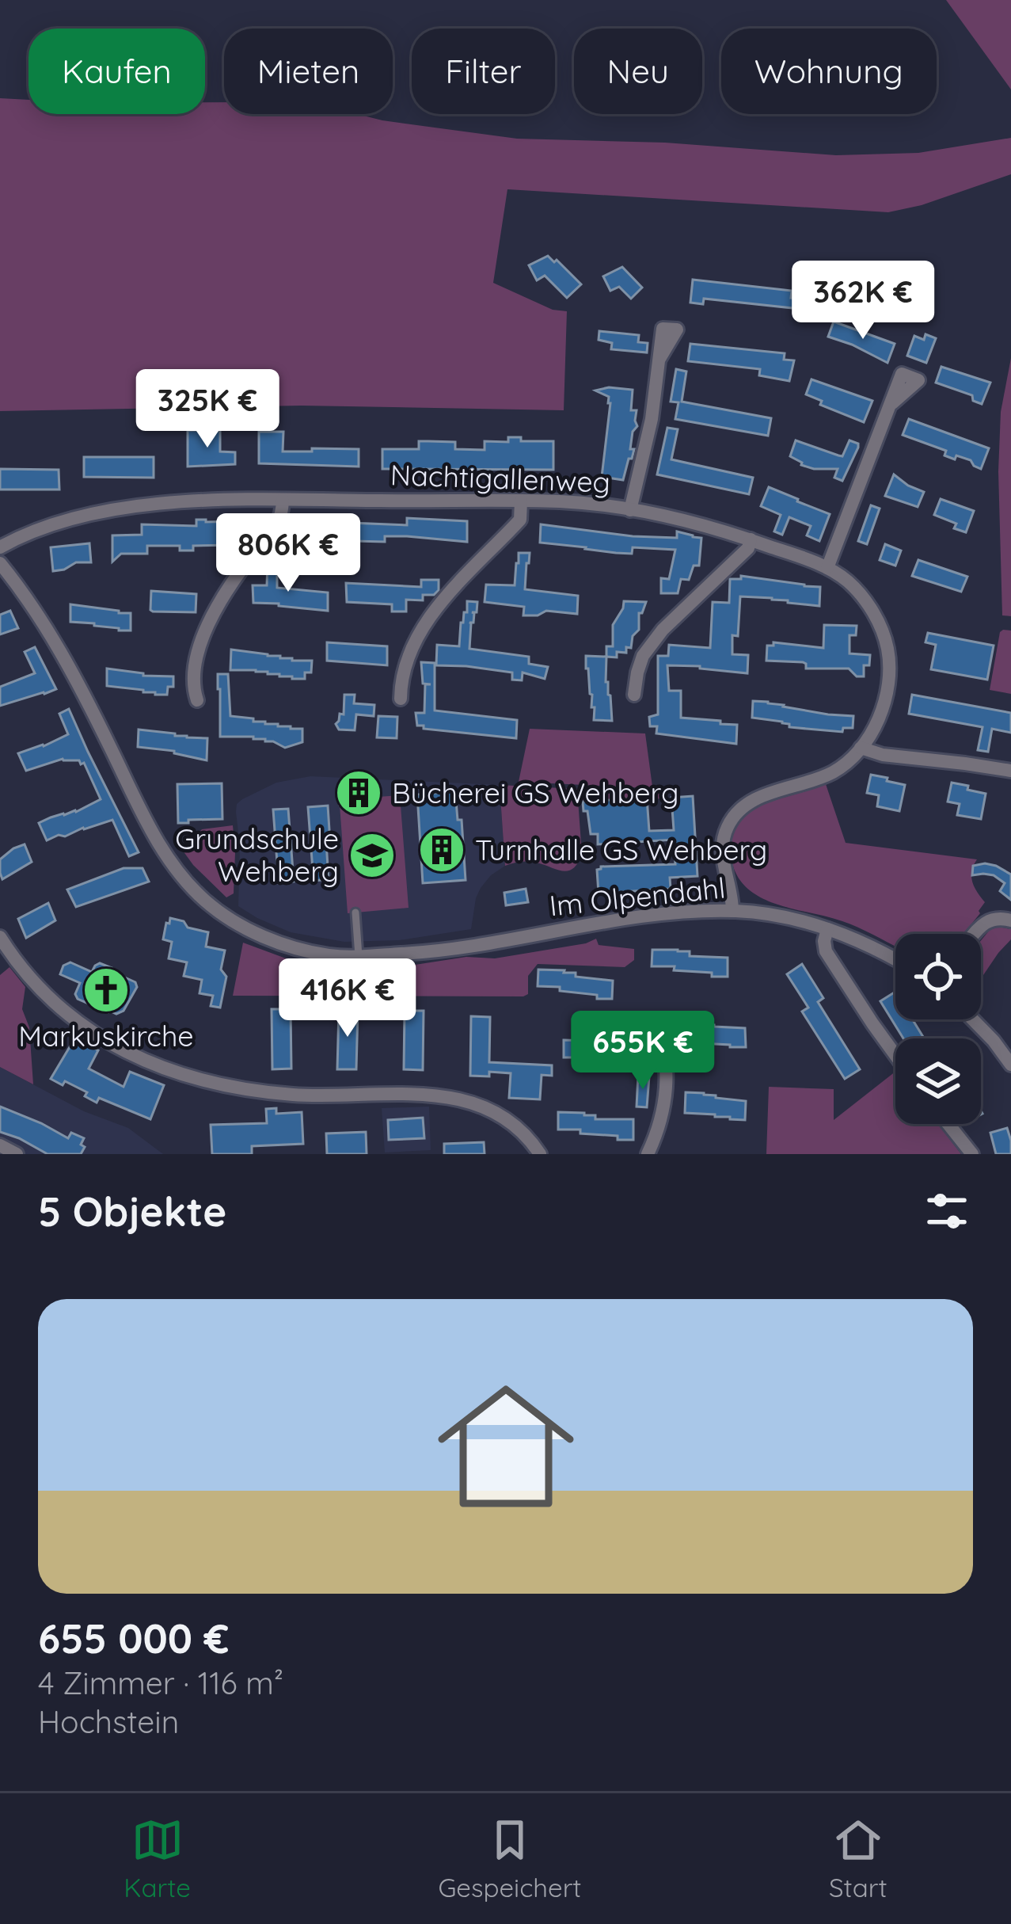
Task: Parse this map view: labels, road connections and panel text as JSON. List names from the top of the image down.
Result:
{
  "streets": {
    "street": ["Nachtigallenweg", "Im Olpendahl"]
  },
  "crossings": [
    ["Nachtigallenweg", "Im Olpendahl"]
  ],
  "places": {
    "building": ["Bücherei GS Wehberg", "Turnhalle GS Wehberg"],
    "school or university": ["Grundschule Wehberg"],
    "church": ["Markuskirche"]
  },
  "page": {
    "chip": [
      "Kaufen",
      "Mieten",
      "Filter",
      "Neu",
      "Wohnung"
    ],
    "price": [
      "362K €",
      "325K €",
      "806K €",
      "416K €",
      "655K €"
    ],
    "heading": "5 Objekte",
    "list": [
      {
        "name": "655 000 €",
        "note": "4 Zimmer · 116 m² · Hochstein"
      }
    ],
    "tabs": ["Karte", "Gespeichert", "Start"]
  }
}
